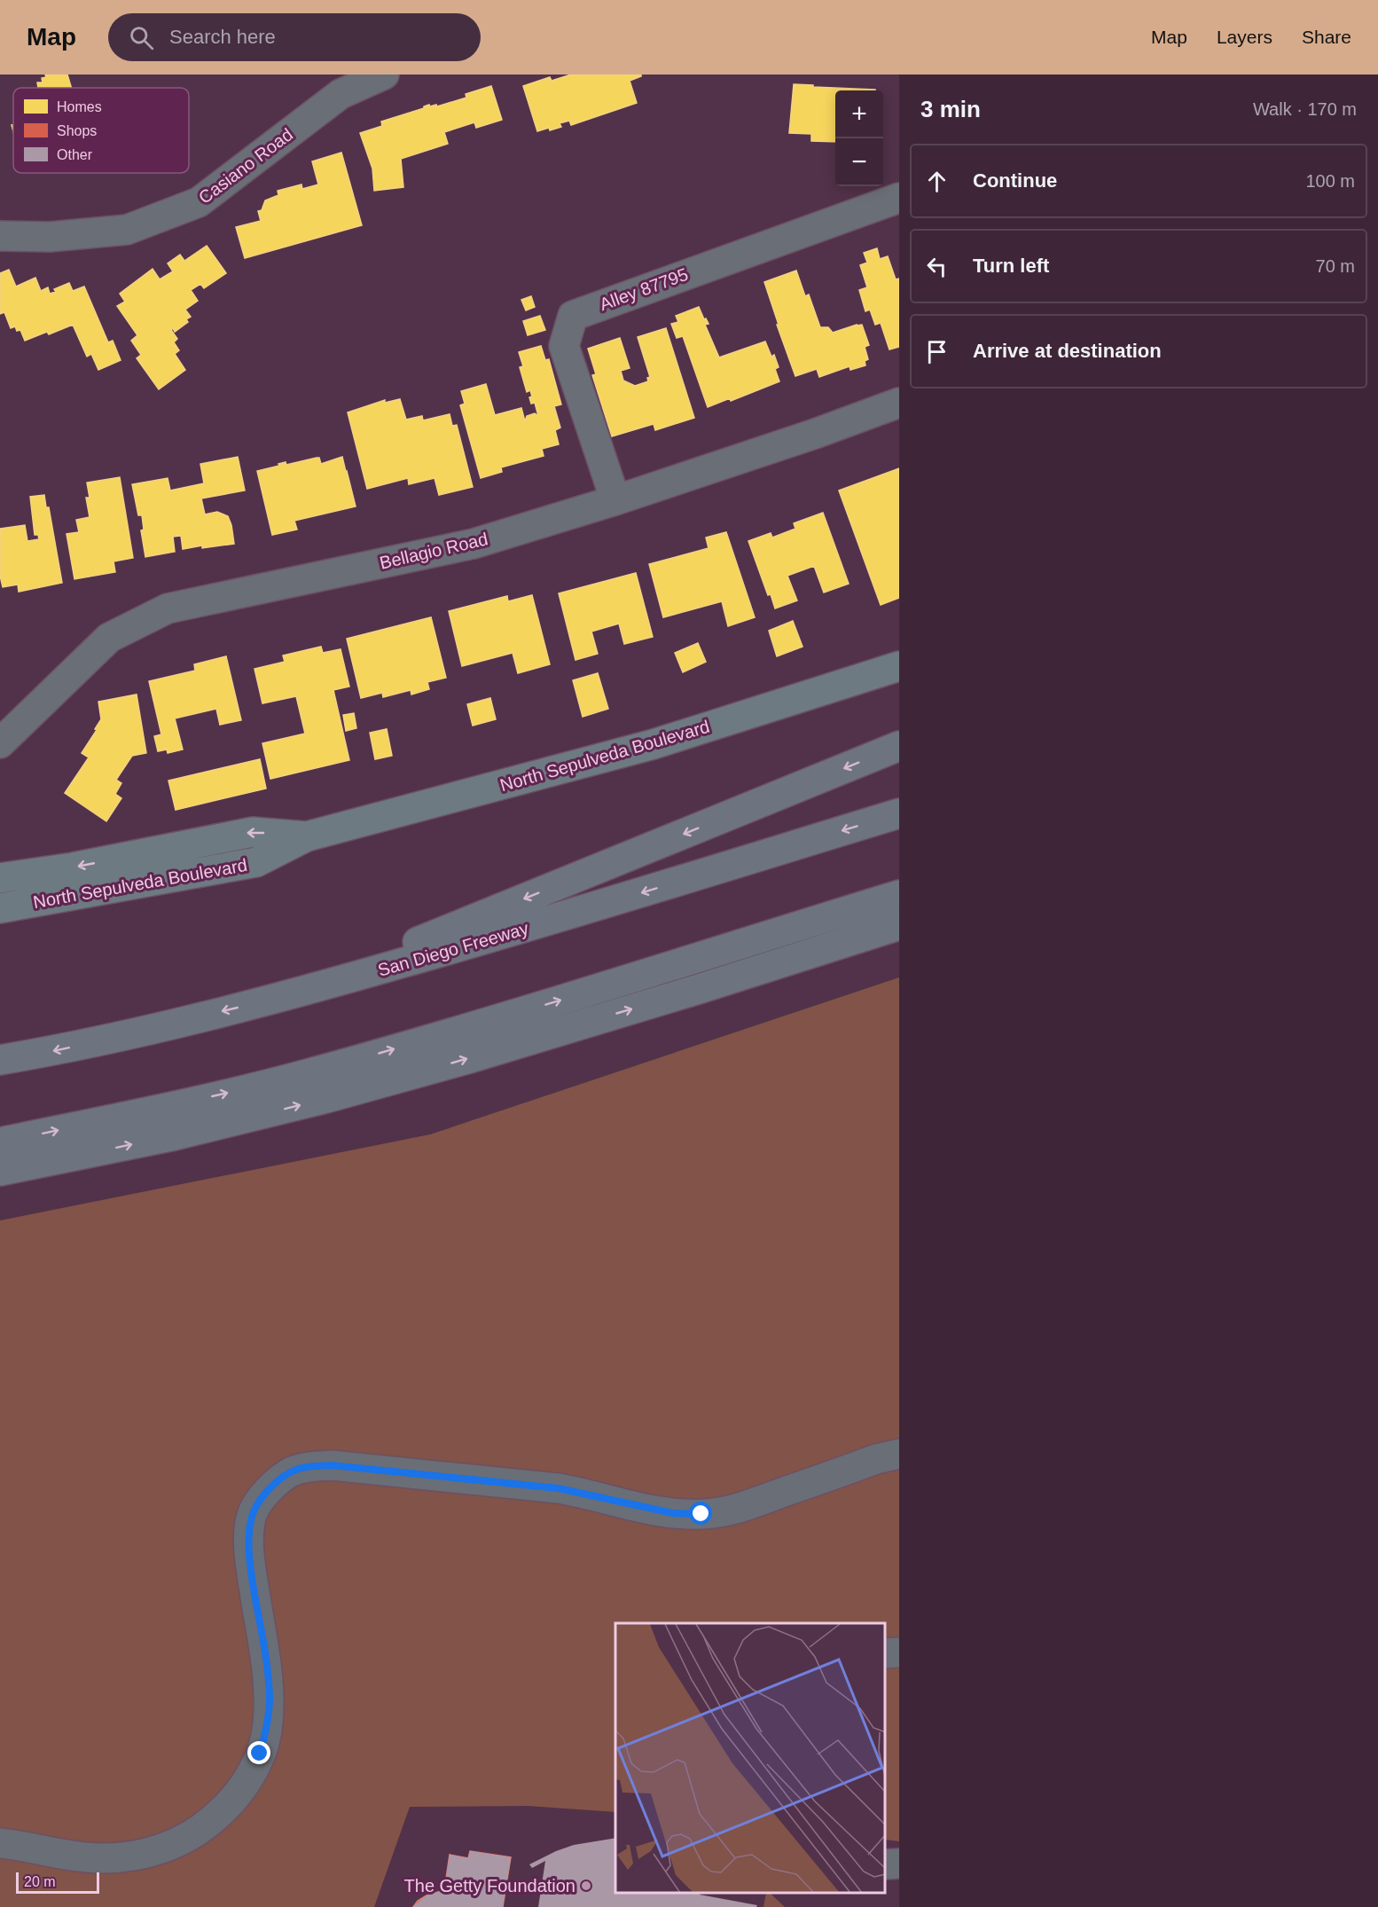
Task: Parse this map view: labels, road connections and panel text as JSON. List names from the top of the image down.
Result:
{
  "streets": {
    "highway": ["San Diego Freeway"],
    "main road": ["North Sepulveda Boulevard"],
    "street": ["Casiano Road", "Alley 87795", "Bellagio Road"]
  },
  "crossings": [
    ["Alley 87795", "Bellagio Road"]
  ],
  "places": ["The Getty Foundation"],
  "legend": ["Homes", "Shops", "Other"],
  "scale_bar": "20 m",
  "page": {
    "header": "Map",
    "search": "Search here",
    "nav": ["Map", "Layers", "Share"],
    "heading": ["3 min", "Walk · 170 m"],
    "map_buttons": ["+", "−"],
    "list": [
      ["Continue", "100 m"],
      ["Turn left", "70 m"],
      "Arrive at destination"
    ],
    "scale": "20 m"
  }
}
